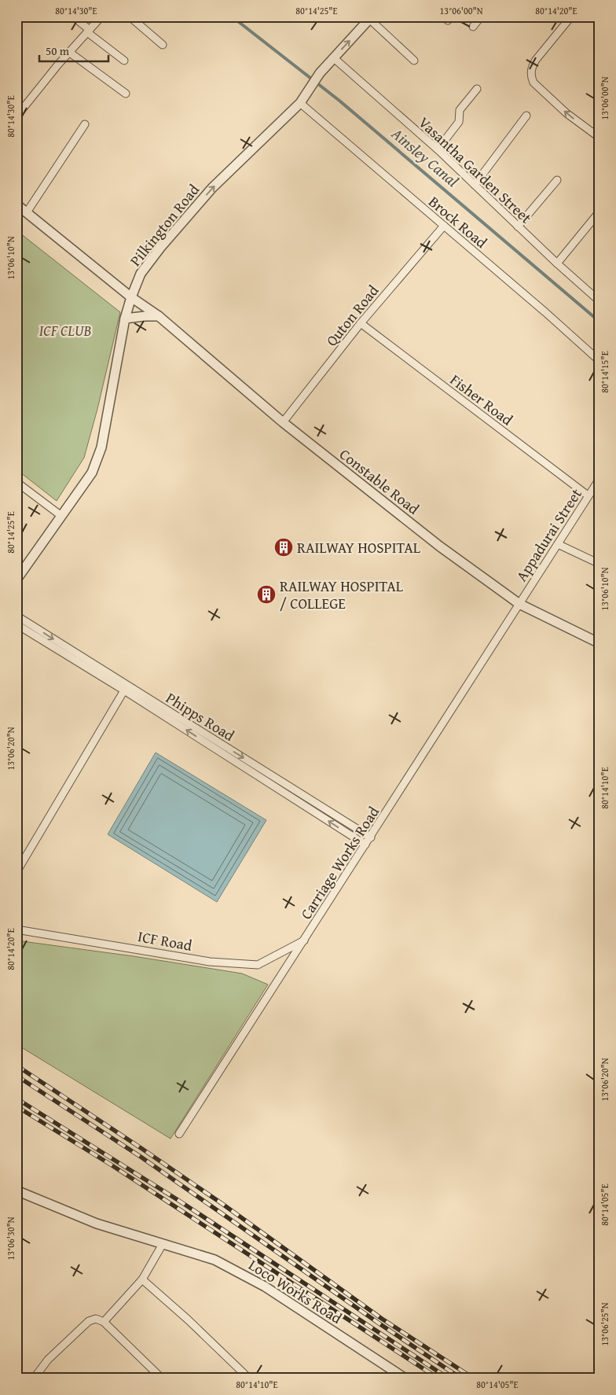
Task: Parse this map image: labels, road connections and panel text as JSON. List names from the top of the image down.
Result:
{
  "streets": {
    "street": [
      "Vasantha Garden Street",
      "Brock Road",
      "Pilkington Road",
      "Quton Road",
      "Fisher Road",
      "Constable Road",
      "Appadurai Street",
      "Phipps Road",
      "Carriage Works Road",
      "ICF Road",
      "Loco Works Road"
    ]
  },
  "crossings": [
    ["Vasantha Garden Street", "Pilkington Road"],
    ["Brock Road", "Pilkington Road"],
    ["Brock Road", "Quton Road"],
    ["Pilkington Road", "Constable Road"],
    ["Quton Road", "Fisher Road"],
    ["Quton Road", "Constable Road"],
    ["Fisher Road", "Appadurai Street"],
    ["Constable Road", "Appadurai Street"],
    ["Constable Road", "Carriage Works Road"],
    ["Appadurai Street", "Carriage Works Road"],
    ["Phipps Road", "Carriage Works Road"],
    ["Carriage Works Road", "ICF Road"]
  ],
  "one_way": ["Pilkington Road"],
  "water": ["Ainsley Canal"],
  "parks": ["ICF CLUB"],
  "places": {
    "building": ["RAILWAY HOSPITAL", "RAILWAY HOSPITAL / COLLEGE"]
  },
  "scale_bar": "50 m",
  "coordinates": [
    "80°14'30\"E",
    "80°14'25\"E",
    "13°06'00\"N",
    "80°14'20\"E",
    "13°06'10\"N",
    "80°14'15\"E",
    "13°06'20\"N",
    "80°14'10\"E",
    "80°14'05\"E",
    "13°06'30\"N",
    "13°06'25\"N"
  ]
}
